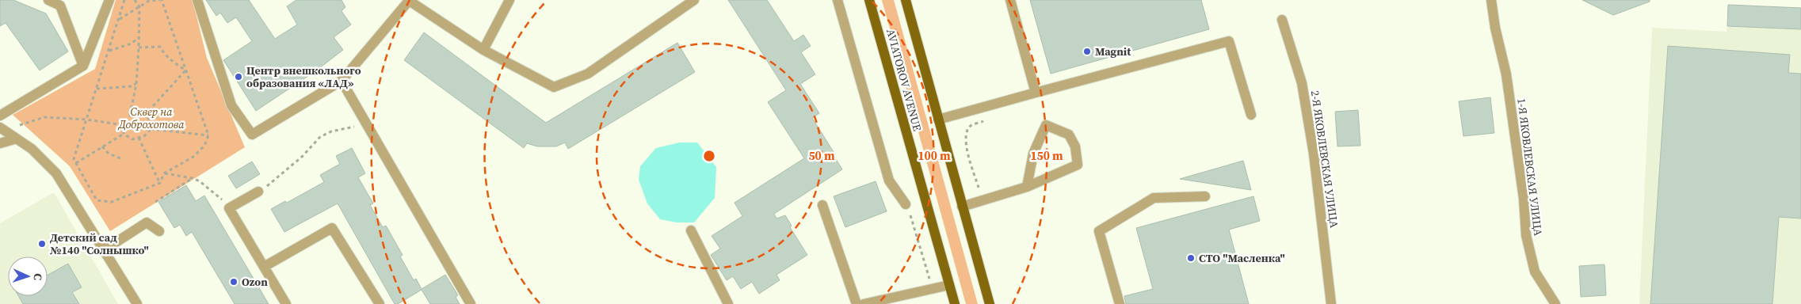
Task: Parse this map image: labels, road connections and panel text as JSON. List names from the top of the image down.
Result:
{
  "streets": {
    "main road": ["AVIATOROV AVENUE"],
    "street": ["2-Я ЯКОВЛЕВСКАЯ УЛИЦА", "1-Я ЯКОВЛЕВСКАЯ УЛИЦА"]
  },
  "parks": ["Сквер на Доброхотова"],
  "places": [
    "Magnit",
    "Центр внешкольного образования «ЛАД»",
    "Детский сад №140 \"Солнышко\"",
    "СТО \"Масленка\"",
    "Ozon"
  ],
  "north": "right",
  "rings": ["50 m", "100 m", "150 m"]
}
